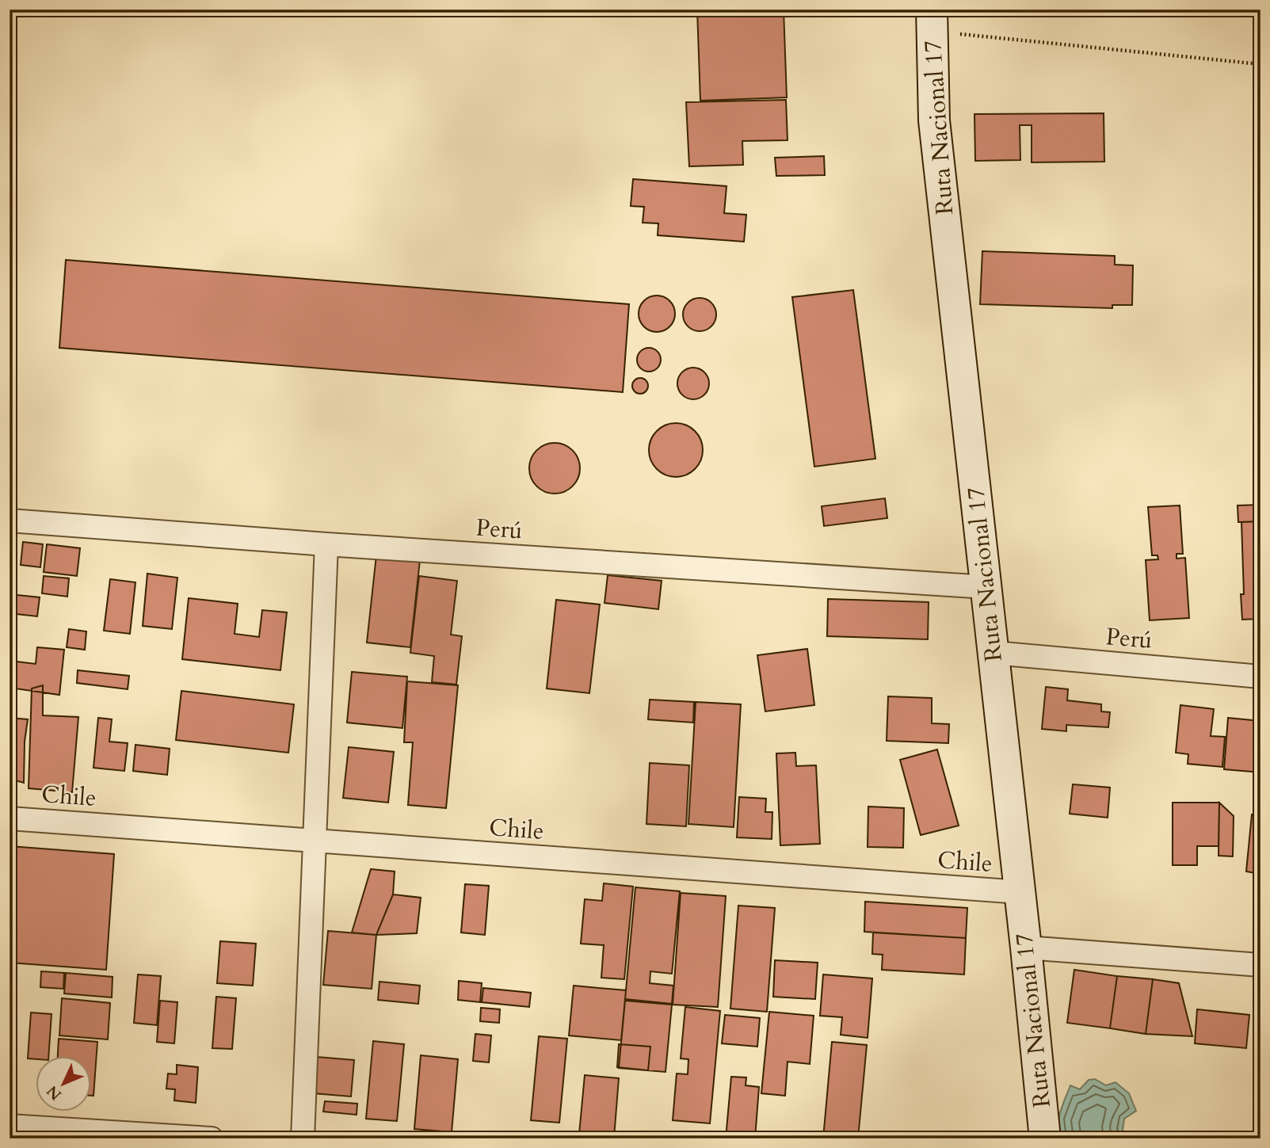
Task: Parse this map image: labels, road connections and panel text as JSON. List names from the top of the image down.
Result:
{
  "streets": {
    "street": ["Ruta Nacional 17", "Perú", "Chile"]
  },
  "crossings": [
    ["Ruta Nacional 17", "Perú"],
    ["Ruta Nacional 17", "Chile"]
  ],
  "north": "bottom left"
}
